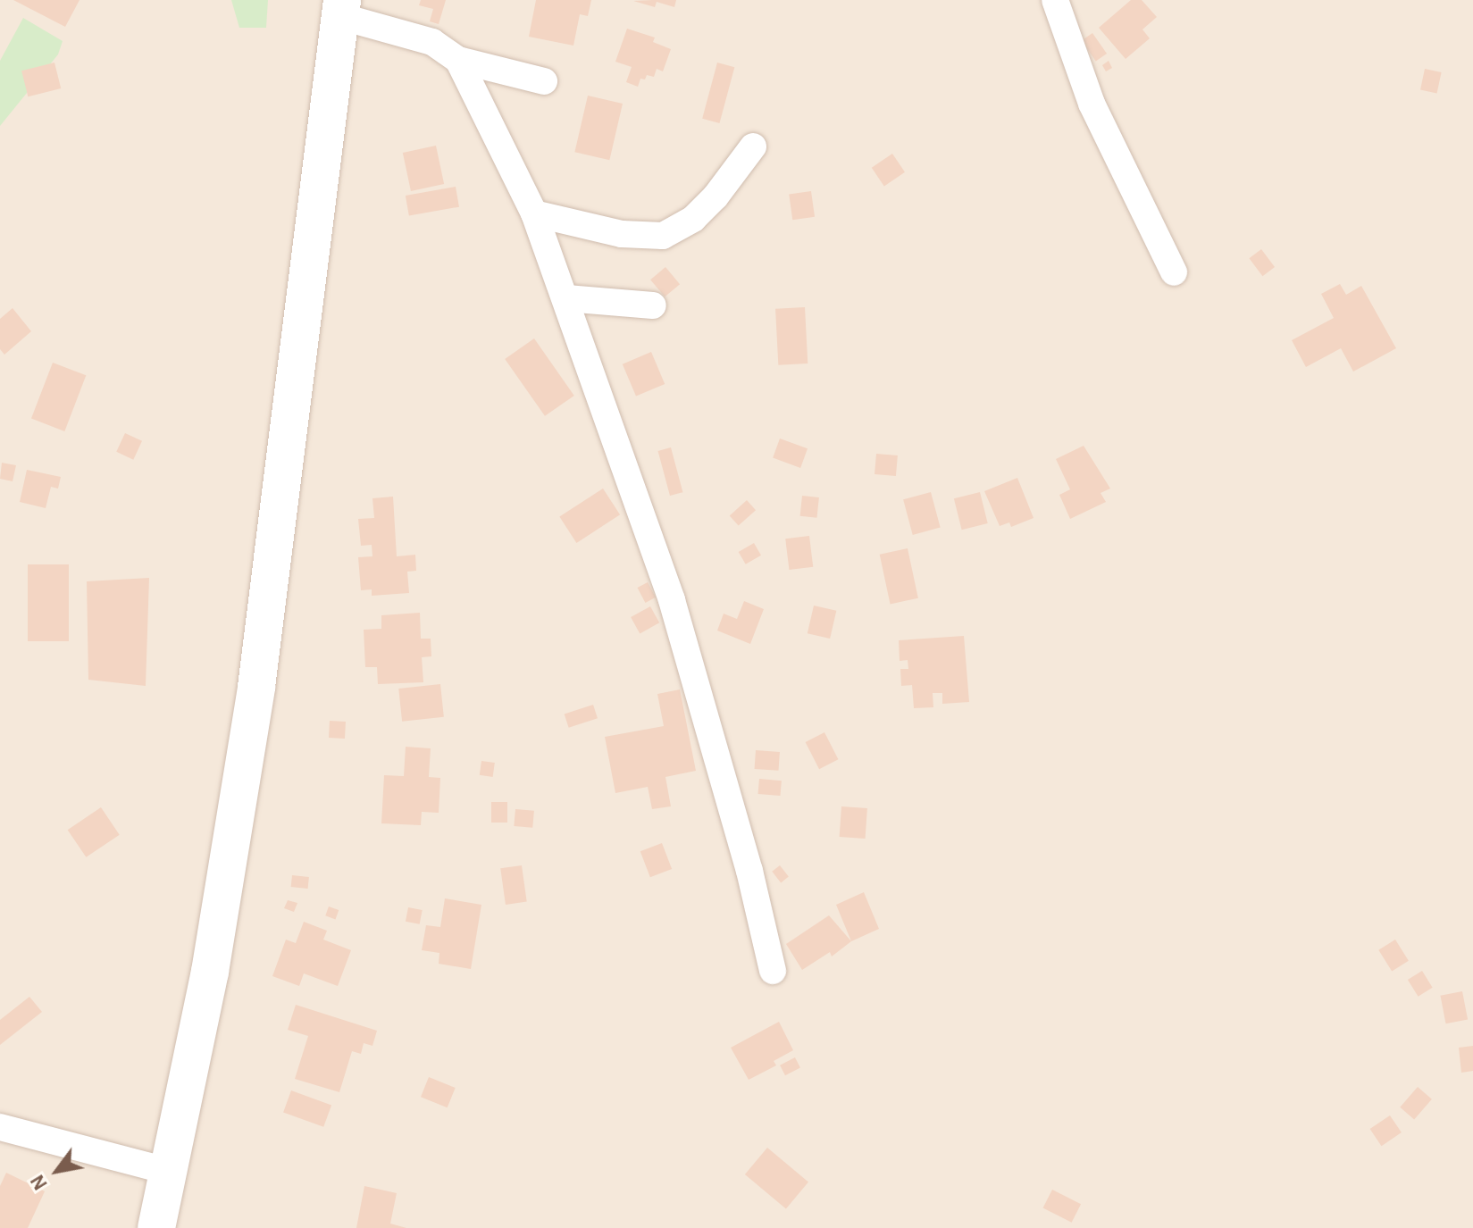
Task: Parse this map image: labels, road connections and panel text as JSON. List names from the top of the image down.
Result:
{
  "north": "bottom left"
}
